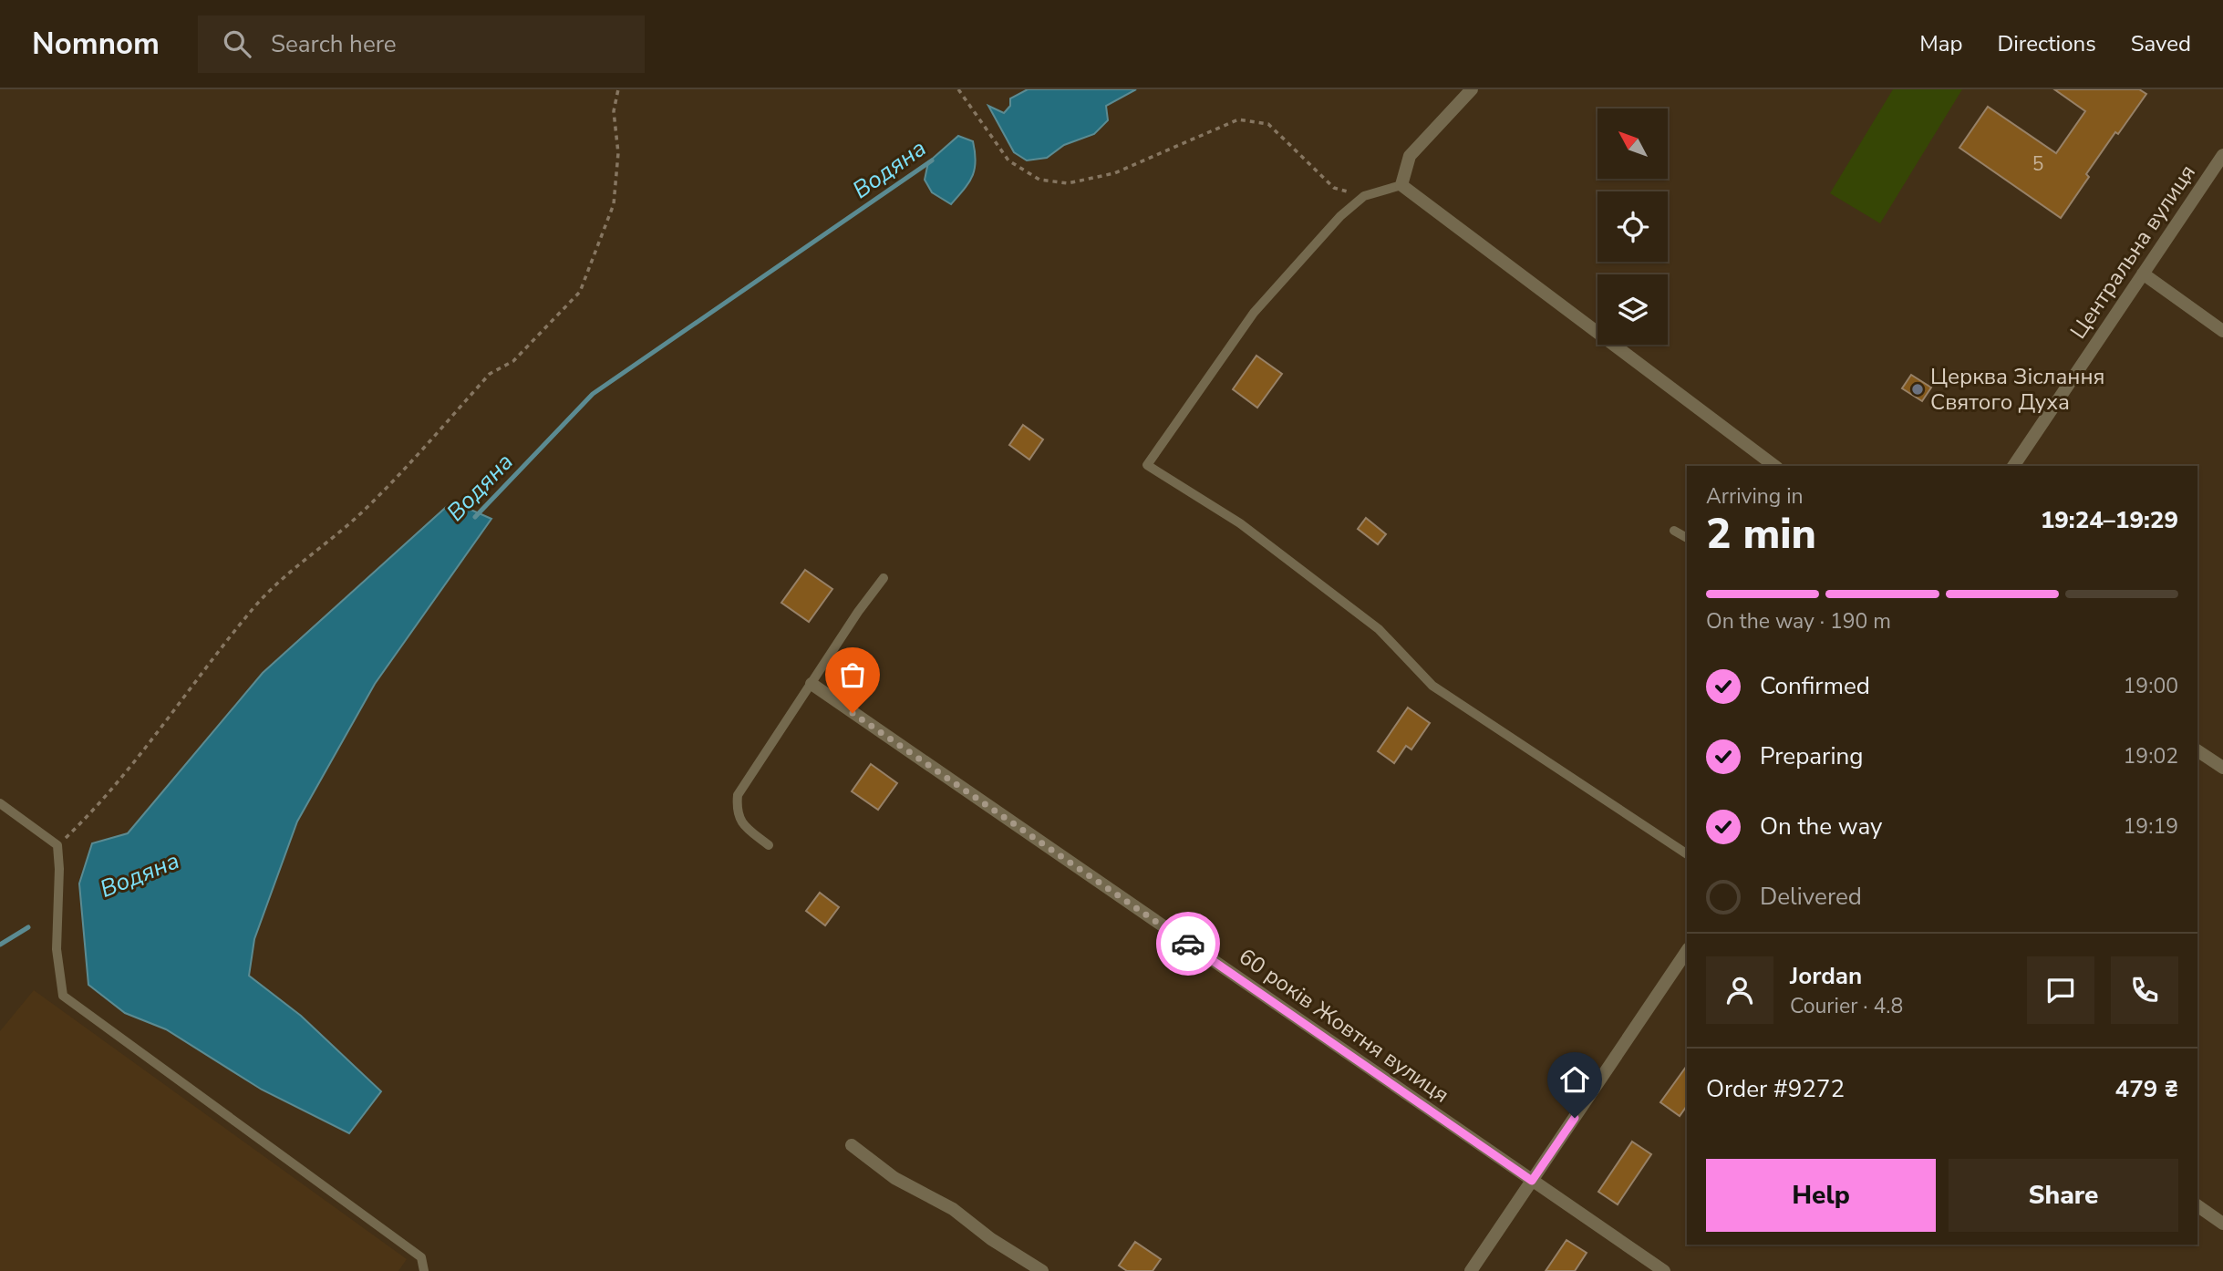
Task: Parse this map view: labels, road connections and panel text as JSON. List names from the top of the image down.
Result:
{
  "streets": {
    "street": ["Центральна вулиця", "60 років Жовтня вулиця"]
  },
  "water": ["Водяна"],
  "places": ["Церква Зіслання Святого Духа"],
  "house_numbers": ["5"],
  "north": "top left",
  "page": {
    "header": "Nomnom",
    "search": "Search here",
    "nav": ["Map", "Directions", "Saved"],
    "heading": ["2 min", "Arriving in", "19:24–19:29"],
    "panel": [
      "Jordan",
      "Courier · 4.8",
      "Order #9272",
      "479 ₴"
    ],
    "bar": "On the way · 190 m",
    "list": [
      ["Confirmed", "19:00"],
      ["Preparing", "19:02"],
      ["On the way", "19:19"],
      "Delivered"
    ],
    "buttons": ["Help", "Share"]
  }
}
